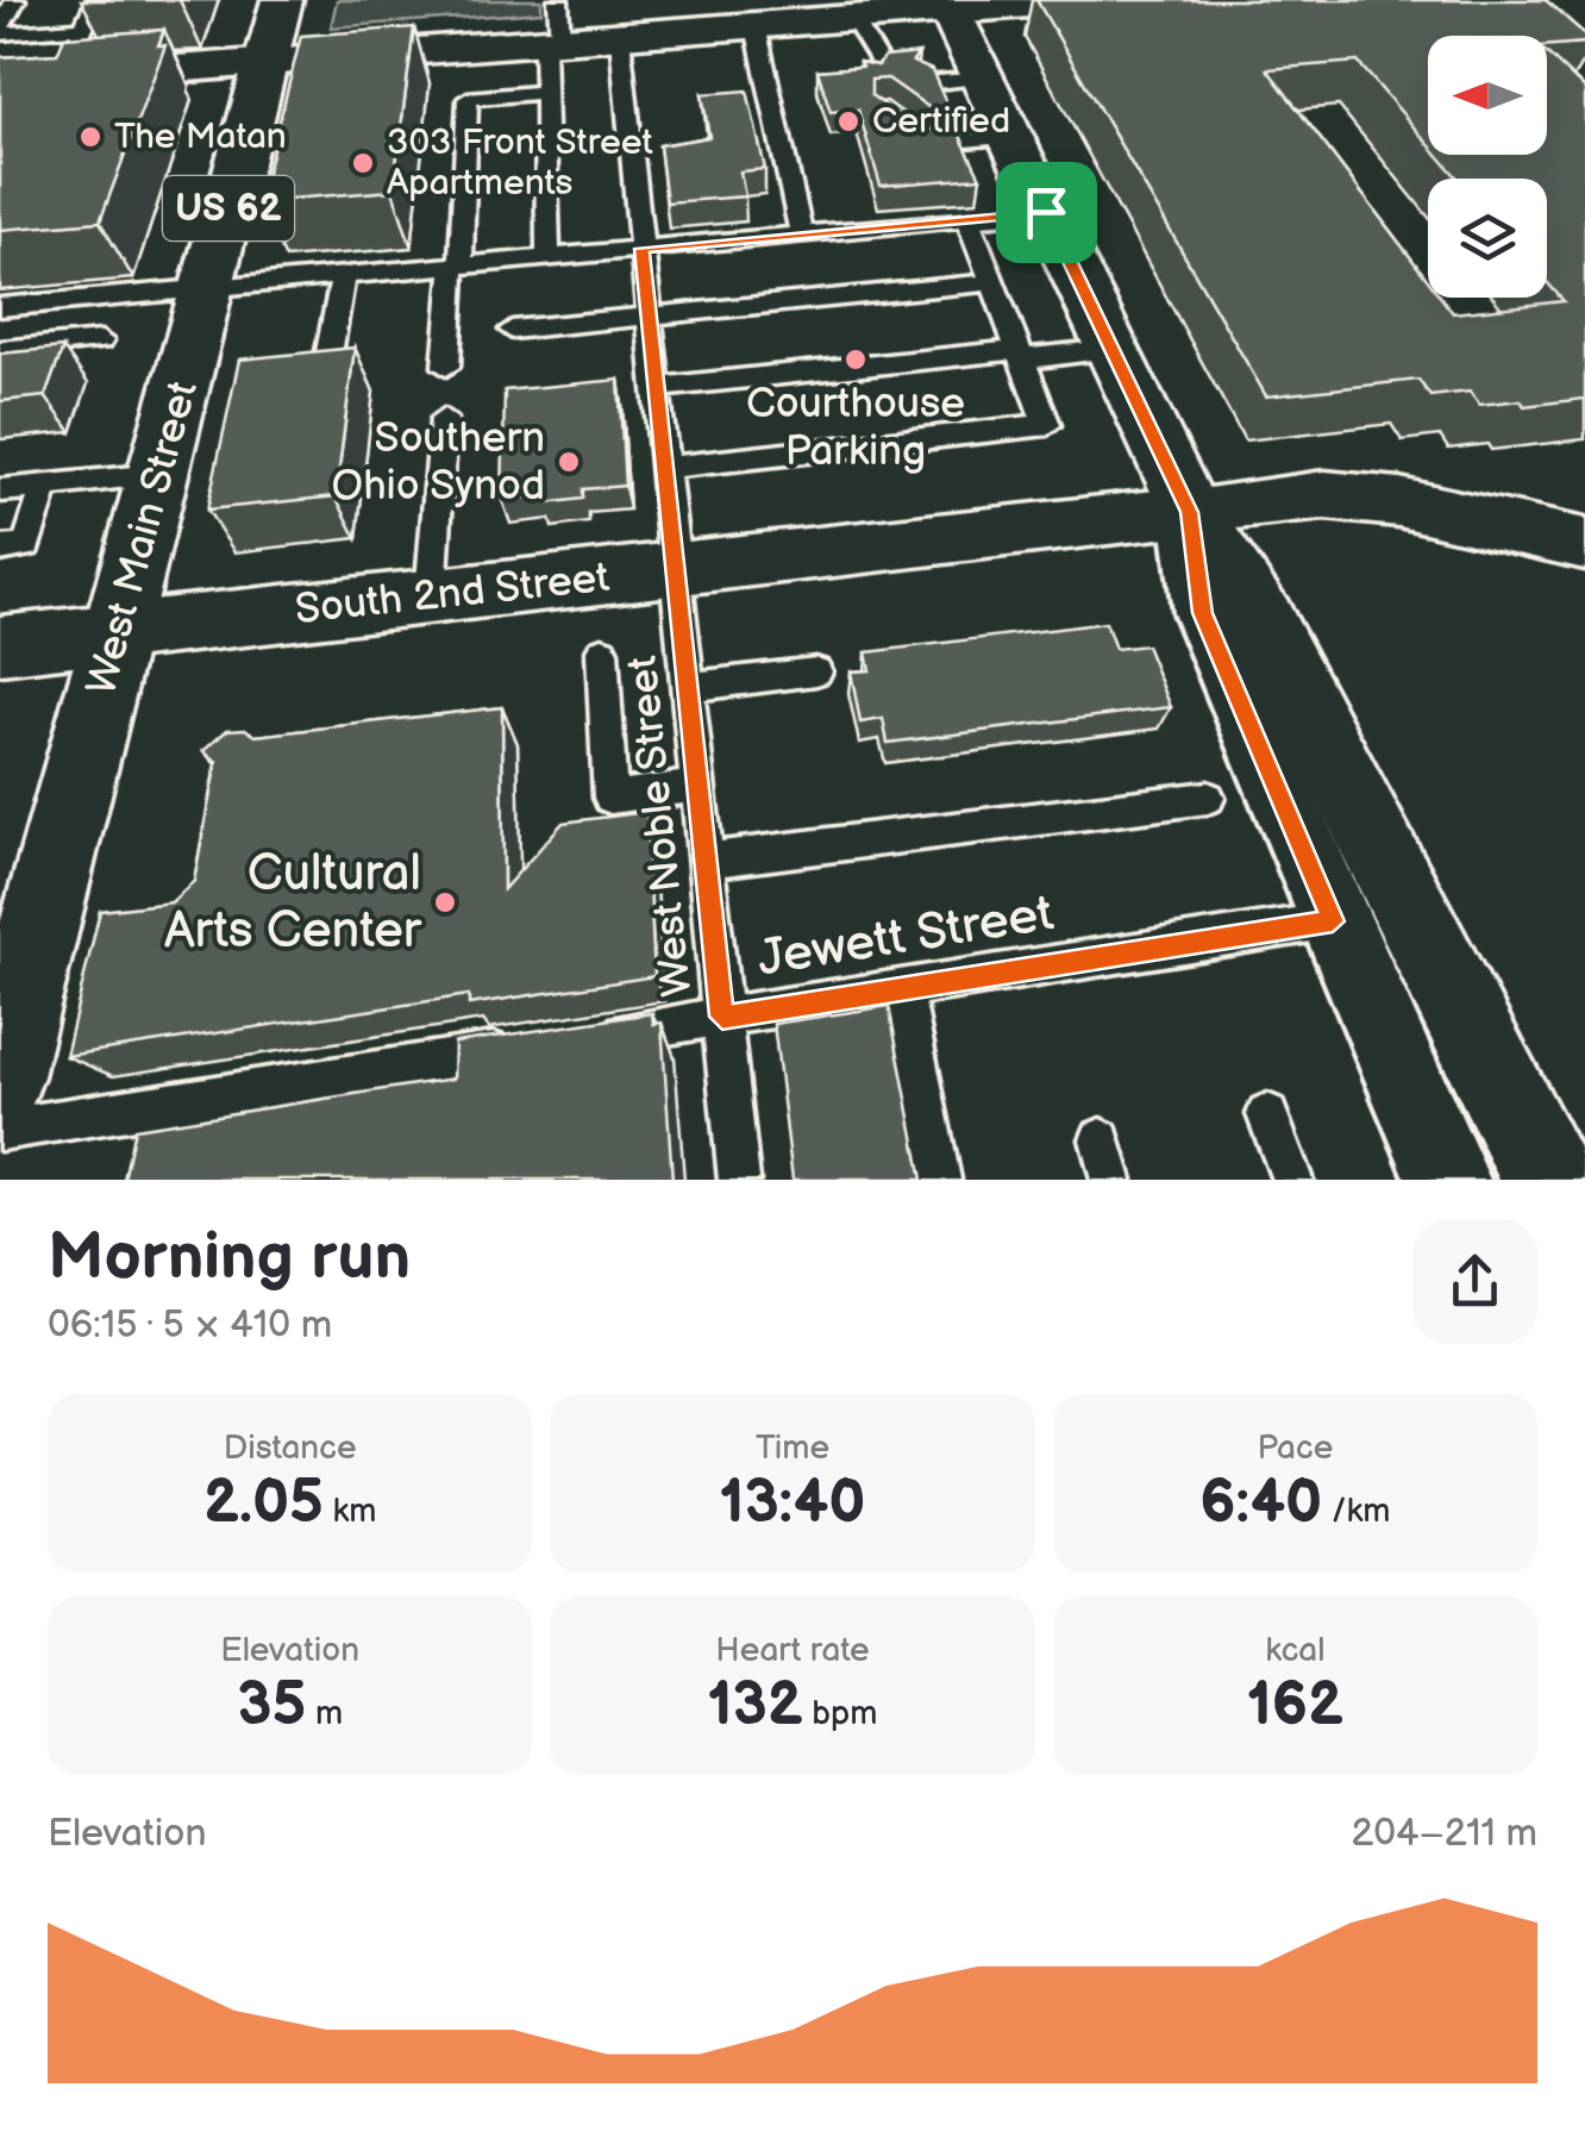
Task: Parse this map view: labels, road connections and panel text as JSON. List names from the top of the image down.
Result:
{
  "streets": {
    "main road": ["US 62", "West Main Street", "South 2nd Street"],
    "lane": ["West Noble Street", "Jewett Street"]
  },
  "crossings": [
    ["West Main Street", "South 2nd Street"],
    ["South 2nd Street", "West Noble Street"],
    ["West Noble Street", "Jewett Street"]
  ],
  "places": [
    "Certified",
    "The Matan",
    "303 Front Street Apartments",
    "Courthouse Parking",
    "Southern Ohio Synod",
    "Cultural Arts Center"
  ],
  "north": "left",
  "page": {
    "heading": ["Morning run", "06:15 · 5 × 410 m"],
    "stats": [
      ["Distance", "2.05 km"],
      ["Time", "13:40"],
      ["Pace", "6:40 /km"],
      ["Elevation", "35 m"],
      ["Heart rate", "132 bpm"],
      ["kcal", "162"]
    ],
    "chart": ["Elevation", "204–211 m"]
  }
}
